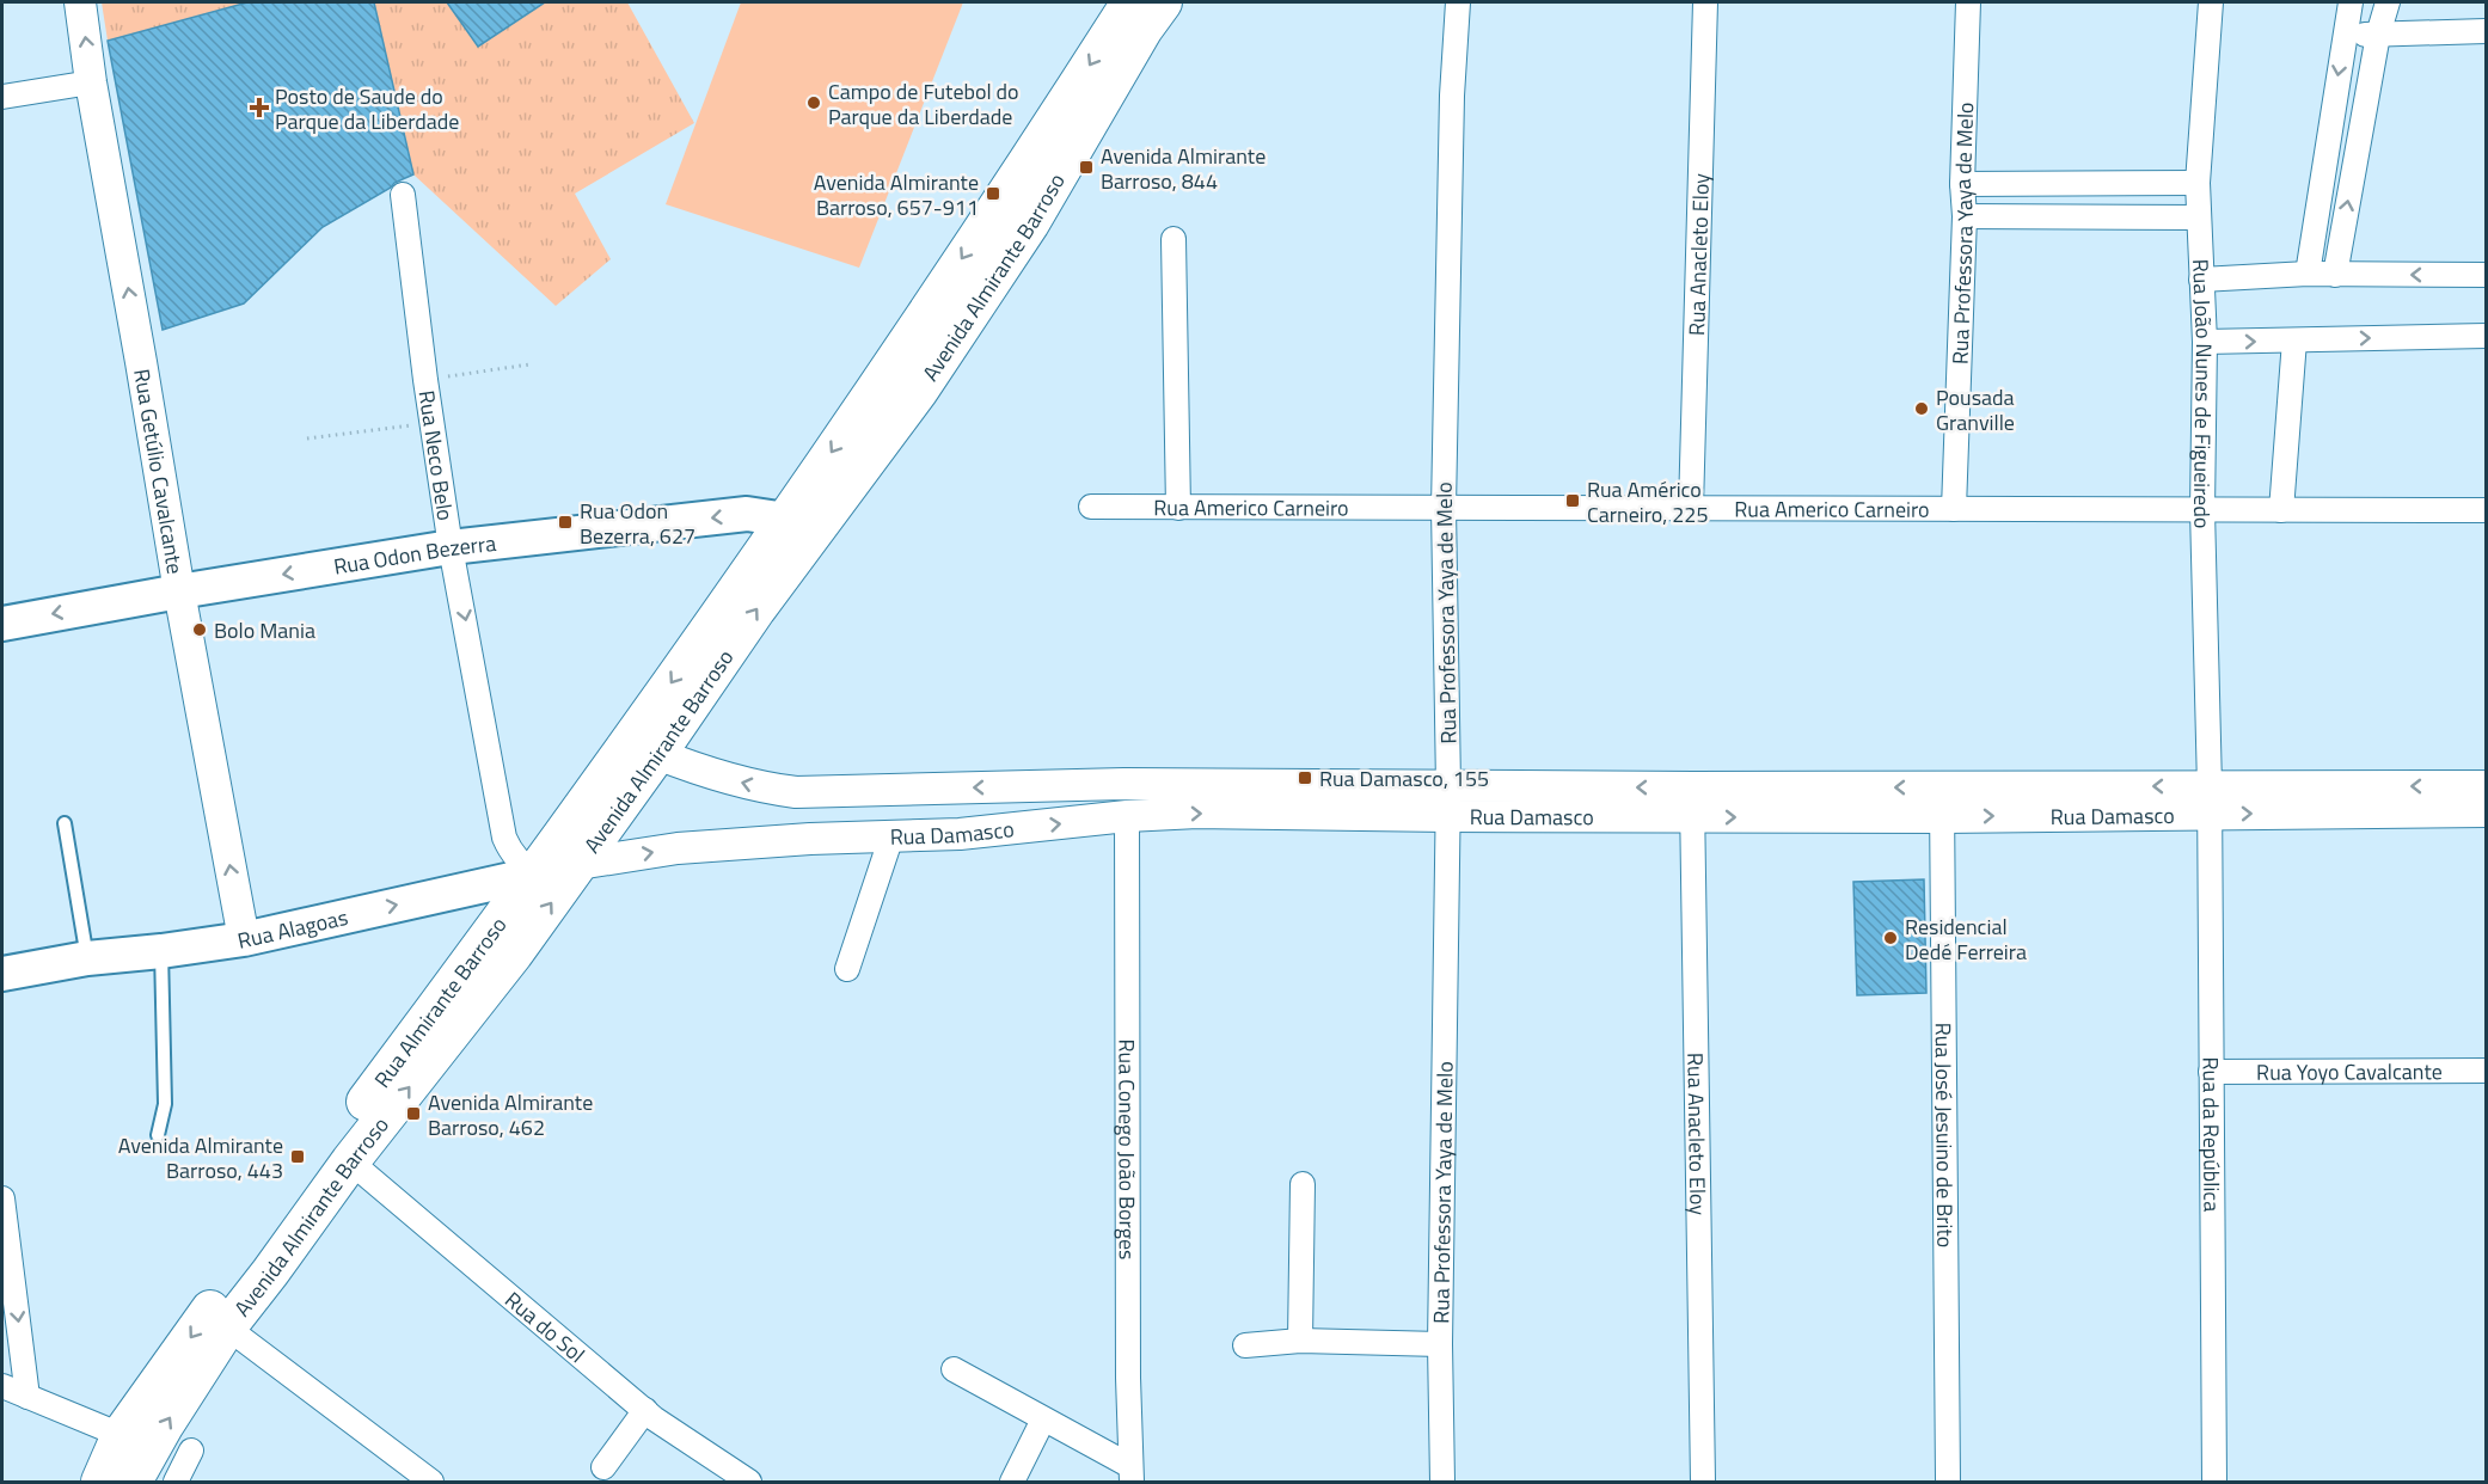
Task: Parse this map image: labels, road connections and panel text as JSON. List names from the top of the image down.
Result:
{
  "streets": {
    "main road": [
      "Avenida Almirante Barroso",
      "Rua Odon Bezerra",
      "Rua Alagoas",
      "Rua Almirante Barroso"
    ],
    "street": [
      "Rua Professora Yaya de Melo",
      "Rua Anacleto Eloy",
      "Rua João Nunes de Figueiredo",
      "Rua Neco Belo",
      "Rua Getúlio Cavalcante",
      "Rua Americo Carneiro",
      "Rua Damasco",
      "Rua Yoyo Cavalcante",
      "Rua da República",
      "Rua José Jesuino de Brito",
      "Rua Conego João Borges",
      "Rua do Sol"
    ]
  },
  "crossings": [
    ["Rua Professora Yaya de Melo", "Rua Americo Carneiro"],
    ["Rua Professora Yaya de Melo", "Rua Damasco"],
    ["Rua Anacleto Eloy", "Rua Americo Carneiro"],
    ["Rua Anacleto Eloy", "Rua Damasco"],
    ["Avenida Almirante Barroso", "Rua Neco Belo"],
    ["Avenida Almirante Barroso", "Rua Odon Bezerra"],
    ["Avenida Almirante Barroso", "Rua Damasco"],
    ["Avenida Almirante Barroso", "Rua Alagoas"],
    ["Avenida Almirante Barroso", "Rua Almirante Barroso"],
    ["Avenida Almirante Barroso", "Rua do Sol"],
    ["Rua João Nunes de Figueiredo", "Rua Americo Carneiro"],
    ["Rua João Nunes de Figueiredo", "Rua Damasco"],
    ["Rua João Nunes de Figueiredo", "Rua da República"],
    ["Rua Neco Belo", "Rua Odon Bezerra"],
    ["Rua Neco Belo", "Rua Alagoas"],
    ["Rua Neco Belo", "Rua Almirante Barroso"],
    ["Rua Getúlio Cavalcante", "Rua Odon Bezerra"],
    ["Rua Getúlio Cavalcante", "Rua Alagoas"],
    ["Rua Damasco", "Rua Alagoas"],
    ["Rua Damasco", "Rua da República"],
    ["Rua Damasco", "Rua José Jesuino de Brito"],
    ["Rua Damasco", "Rua Conego João Borges"],
    ["Rua Alagoas", "Rua Almirante Barroso"],
    ["Rua Yoyo Cavalcante", "Rua da República"]
  ],
  "one_way": [
    "Rua Neco Belo",
    "Rua Getúlio Cavalcante",
    "Rua Odon Bezerra",
    "Rua Alagoas",
    "Rua Almirante Barroso"
  ],
  "places": {
    "other": [
      "Campo de Futebol do Parque da Liberdade",
      "Pousada Granville",
      "Bolo Mania",
      "Residencial Dedé Ferreira"
    ],
    "health": ["Posto de Saude do Parque da Liberdade"],
    "transit": [
      "Avenida Almirante Barroso, 844",
      "Avenida Almirante Barroso, 657-911",
      "Rua Américo Carneiro, 225",
      "Rua Odon Bezerra, 627",
      "Rua Damasco, 155",
      "Avenida Almirante Barroso, 462",
      "Avenida Almirante Barroso, 443"
    ]
  }
}
